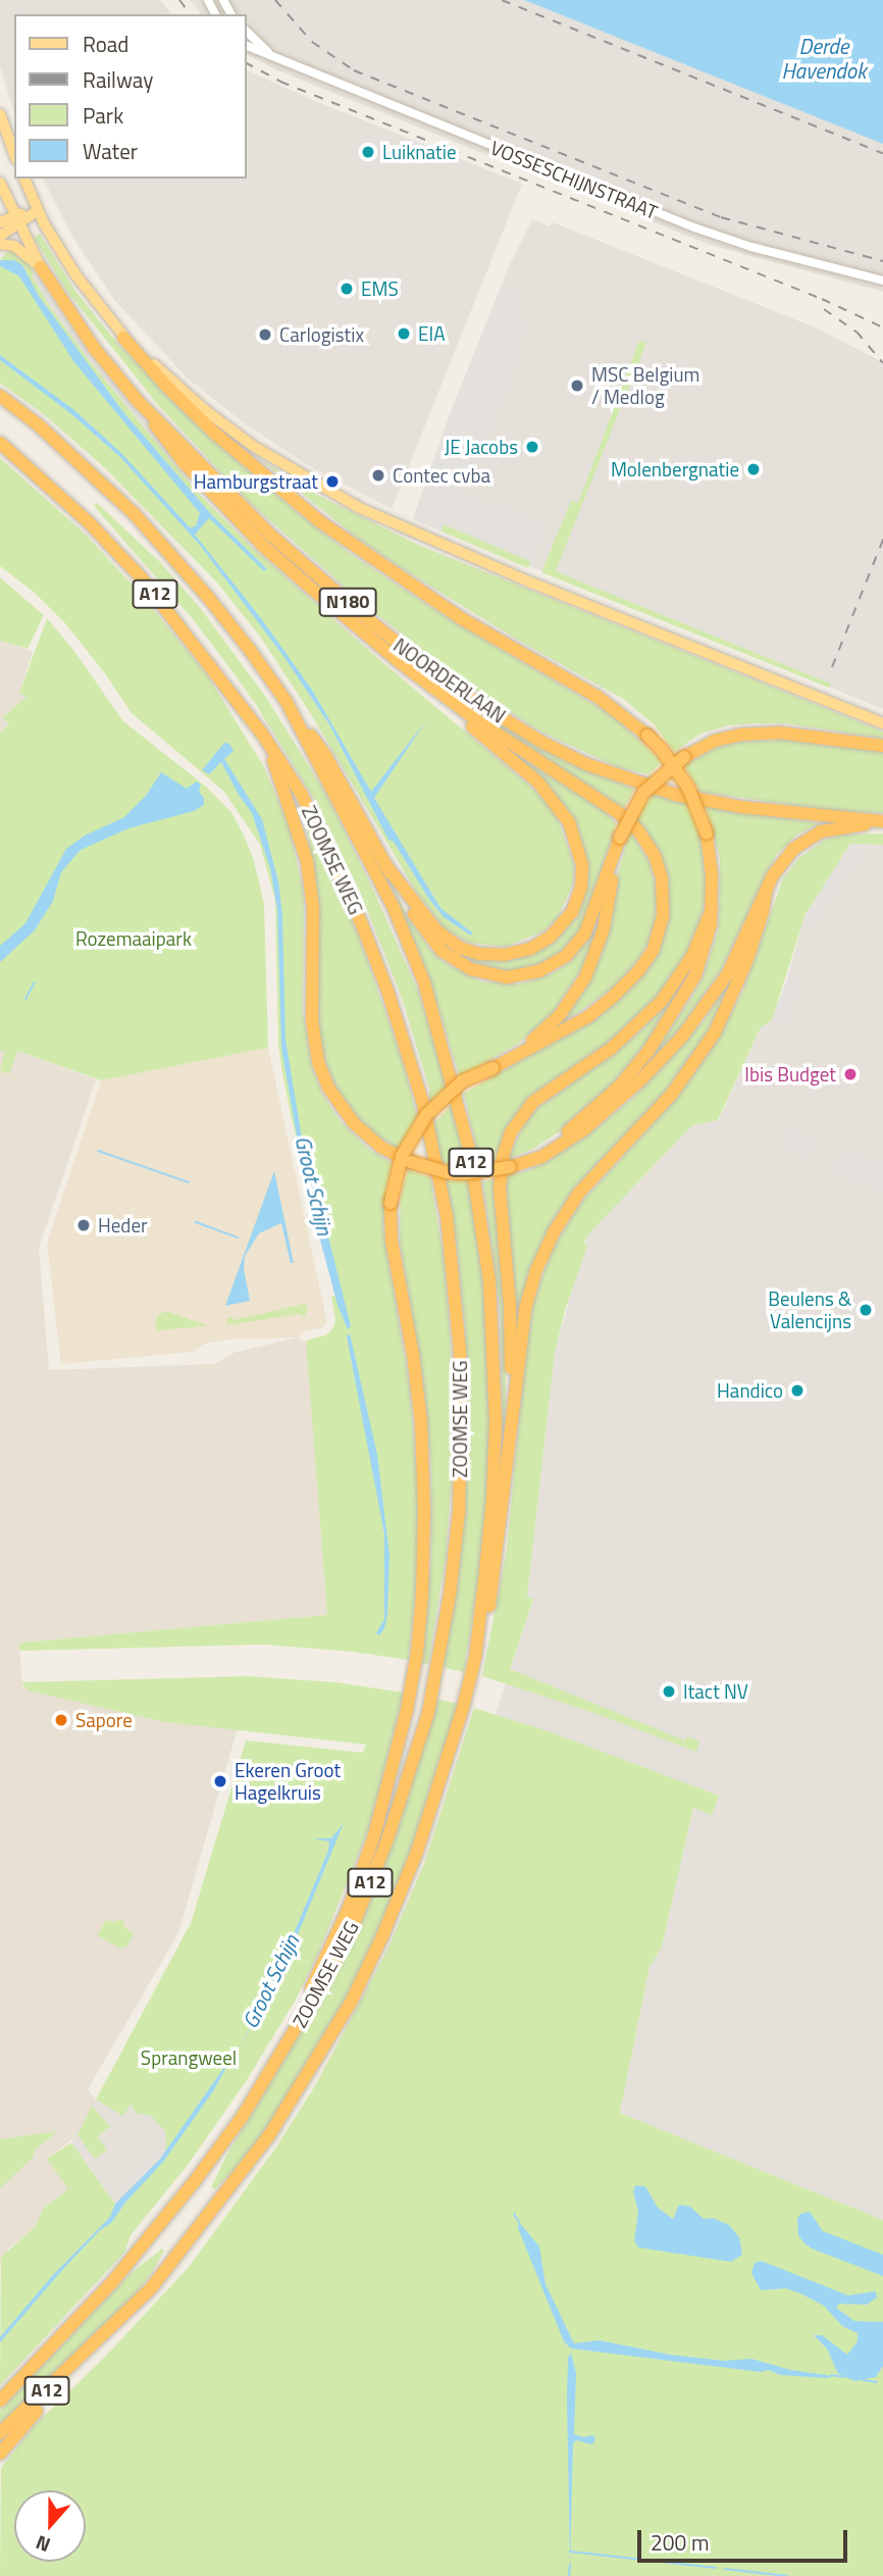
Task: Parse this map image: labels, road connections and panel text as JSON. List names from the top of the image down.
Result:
{
  "streets": {
    "highway": [
      "A12",
      "N180",
      "NOORDERLAAN",
      "ZOOMSE WEG"
    ],
    "street": ["VOSSESCHIJNSTRAAT"]
  },
  "crossings": [
    ["A12", "ZOOMSE WEG"]
  ],
  "water": ["Derde Havendok", "Groot Schijn"],
  "parks": ["Rozemaaipark", "Sprangweel"],
  "places": [
    "Luiknatie",
    "EMS",
    "EIA",
    "Carlogistix",
    "MSC Belgium / Medlog",
    "JE Jacobs",
    "Molenbergnatie",
    "Contec cvba",
    "Hamburgstraat",
    "Ibis Budget",
    "Heder",
    "Beulens & Valencijns",
    "Handico",
    "Itact NV",
    "Sapore",
    "Ekeren Groot Hagelkruis"
  ],
  "legend": [
    "Road",
    "Railway",
    "Park",
    "Water"
  ],
  "scale_bar": "200 m",
  "north": "bottom"
}
